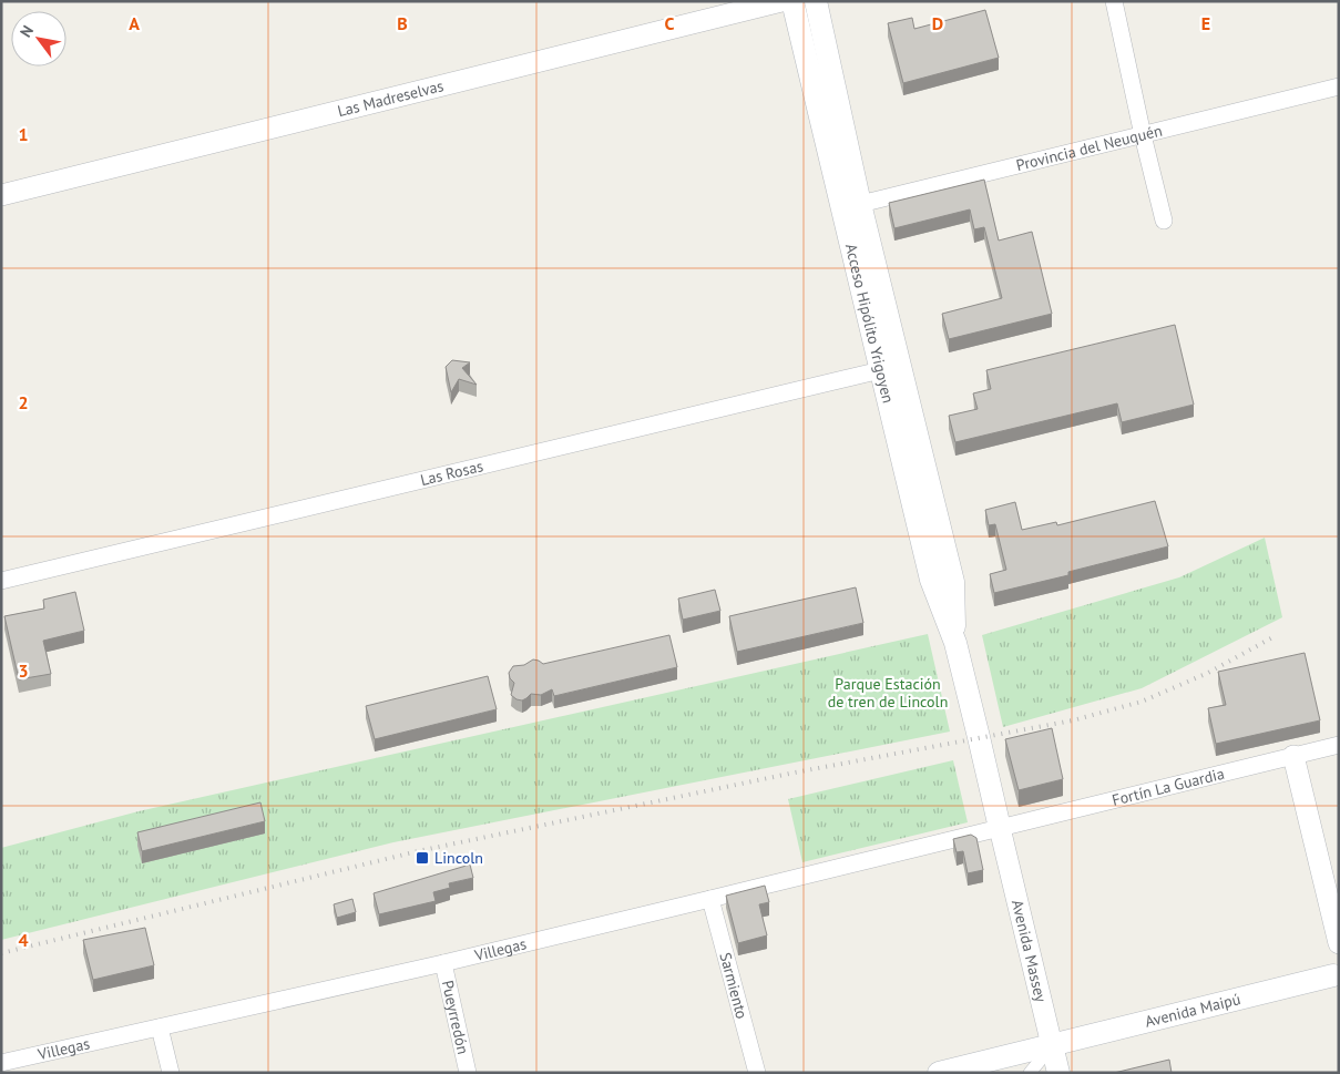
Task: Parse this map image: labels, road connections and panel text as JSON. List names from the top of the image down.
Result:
{
  "streets": {
    "main road": ["Acceso Hipólito Yrigoyen", "Avenida Massey", "Avenida Maipú"],
    "street": [
      "Las Madreselvas",
      "Provincia del Neuquén",
      "Las Rosas",
      "Fortín La Guardia",
      "Villegas",
      "Sarmiento",
      "Pueyrredón"
    ]
  },
  "crossings": [
    ["Provincia del Neuquén", "Acceso Hipólito Yrigoyen"],
    ["Acceso Hipólito Yrigoyen", "Las Rosas"],
    ["Acceso Hipólito Yrigoyen", "Fortín La Guardia"],
    ["Acceso Hipólito Yrigoyen", "Villegas"],
    ["Acceso Hipólito Yrigoyen", "Avenida Massey"],
    ["Fortín La Guardia", "Villegas"],
    ["Fortín La Guardia", "Avenida Massey"],
    ["Villegas", "Avenida Massey"],
    ["Villegas", "Sarmiento"],
    ["Villegas", "Pueyrredón"],
    ["Avenida Massey", "Avenida Maipú"]
  ],
  "parks": ["Parque Estación de tren de Lincoln"],
  "places": {
    "transit": ["Lincoln"]
  },
  "north": "top left",
  "grid": {
    "columns": [
      "A",
      "B",
      "C",
      "D",
      "E"
    ],
    "rows": [
      "1",
      "2",
      "3",
      "4"
    ]
  }
}
